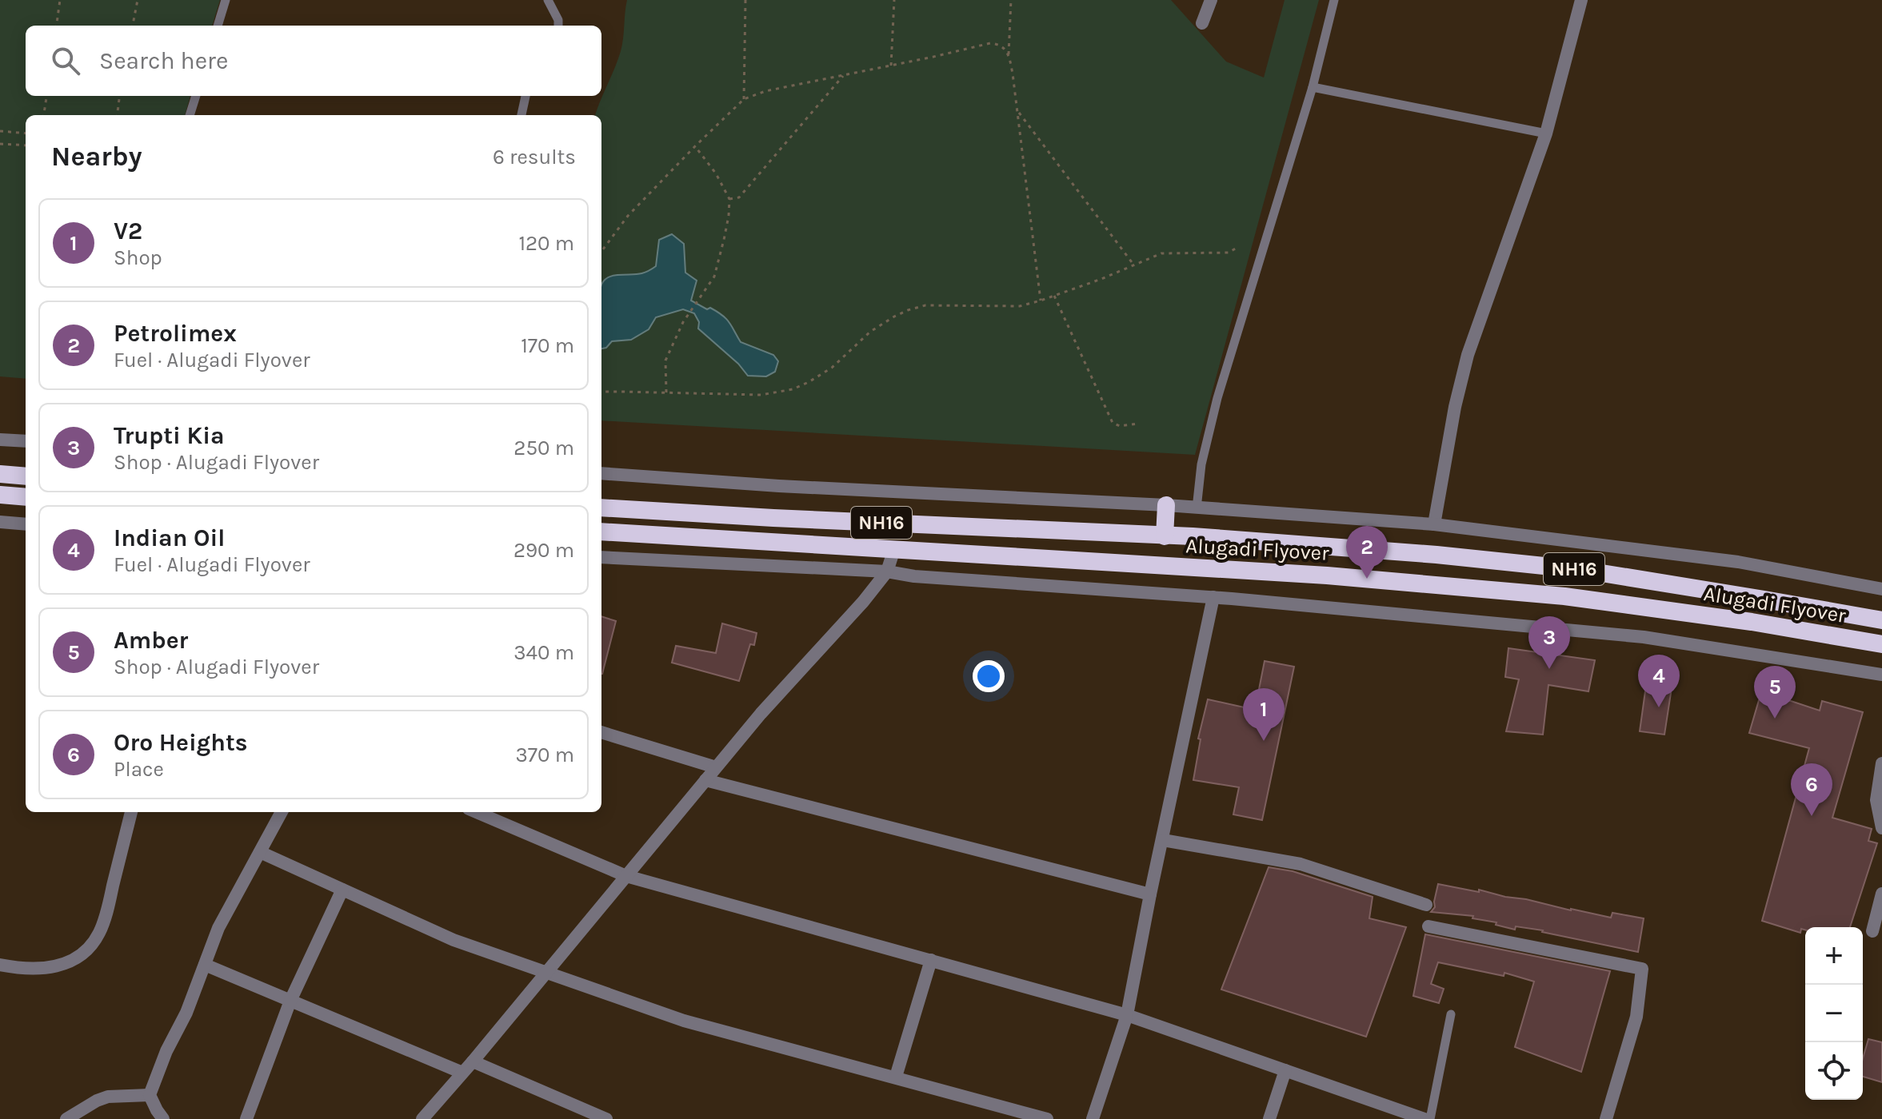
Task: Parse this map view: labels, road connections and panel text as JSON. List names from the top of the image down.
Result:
{
  "streets": {
    "highway": ["NH16", "Alugadi Flyover"]
  },
  "crossings": [
    ["NH16", "Alugadi Flyover"]
  ],
  "page": {
    "search": "Search here",
    "heading": ["Nearby", "6 results"],
    "list": [
      {
        "mark": "1",
        "name": "V2",
        "note": "Shop",
        "value": "120 m"
      },
      {
        "mark": "2",
        "name": "Petrolimex",
        "note": "Fuel · Alugadi Flyover",
        "value": "170 m"
      },
      {
        "mark": "3",
        "name": "Trupti Kia",
        "note": "Shop · Alugadi Flyover",
        "value": "250 m"
      },
      {
        "mark": "4",
        "name": "Indian Oil",
        "note": "Fuel · Alugadi Flyover",
        "value": "290 m"
      },
      {
        "mark": "5",
        "name": "Amber",
        "note": "Shop · Alugadi Flyover",
        "value": "340 m"
      },
      {
        "mark": "6",
        "name": "Oro Heights",
        "note": "Place",
        "value": "370 m"
      }
    ],
    "pins": [
      "2",
      "3",
      "4",
      "5",
      "1",
      "6"
    ],
    "map_buttons": ["+", "−"]
  }
}
